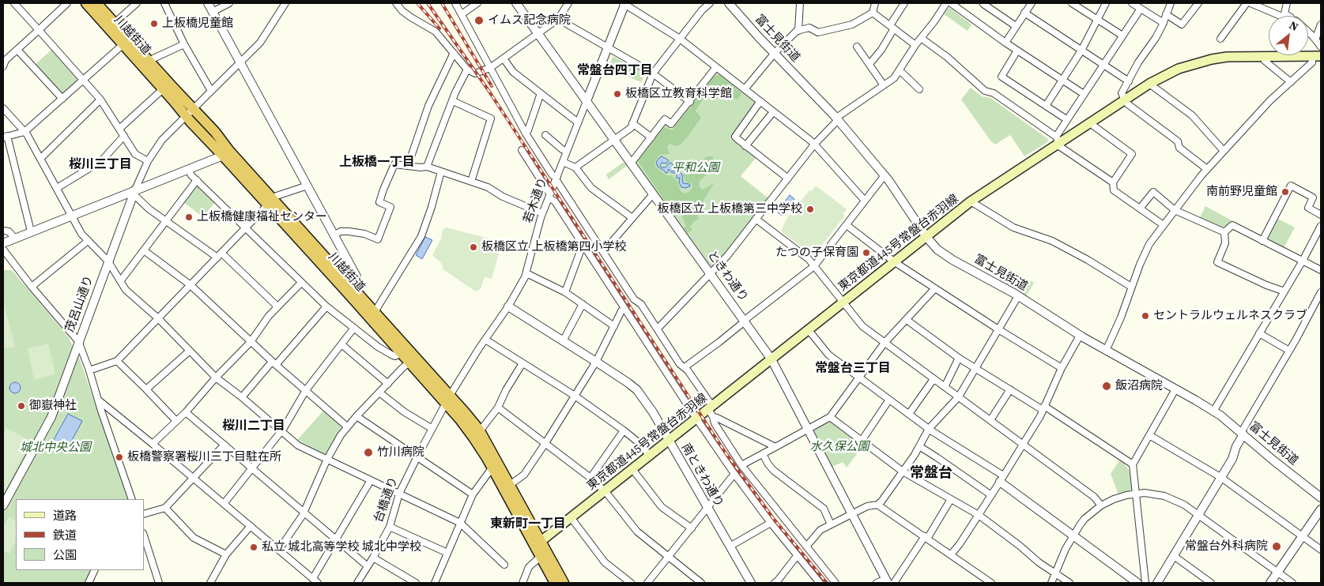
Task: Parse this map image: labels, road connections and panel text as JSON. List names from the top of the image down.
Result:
{
  "streets": {
    "highway": ["川越街道"],
    "main road": ["東京都道445号常盤台赤羽線"],
    "street": [
      "富士見街道",
      "若木通り",
      "ときわ通り",
      "茂呂山通り",
      "南ときわ通り",
      "台橋通り"
    ]
  },
  "crossings": [
    ["川越街道", "若木通り"],
    ["川越街道", "東京都道445号常盤台赤羽線"],
    ["川越街道", "茂呂山通り"],
    ["川越街道", "台橋通り"],
    ["富士見街道", "東京都道445号常盤台赤羽線"],
    ["若木通り", "ときわ通り"],
    ["若木通り", "南ときわ通り"],
    ["若木通り", "台橋通り"],
    ["東京都道445号常盤台赤羽線", "ときわ通り"],
    ["東京都道445号常盤台赤羽線", "南ときわ通り"]
  ],
  "districts": [
    "常盤台四丁目",
    "上板橋一丁目",
    "桜川三丁目",
    "常盤台三丁目",
    "桜川二丁目",
    "常盤台",
    "東新町一丁目"
  ],
  "parks": ["平和公園", "水久保公園", "城北中央公園"],
  "places": [
    "イムス記念病院",
    "上板橋児童館",
    "板橋区立教育科学館",
    "南前野児童館",
    "板橋区立 上板橋第三中学校",
    "上板橋健康福祉センター",
    "板橋区立 上板橋第四小学校",
    "たつの子保育園",
    "セントラルウェルネスクラブ",
    "飯沼病院",
    "御嶽神社",
    "竹川病院",
    "板橋警察署桜川三丁目駐在所",
    "常盤台外科病院",
    "私立 城北高等学校 城北中学校"
  ],
  "legend": ["道路", "鉄道", "公園"],
  "north": "top right"
}
